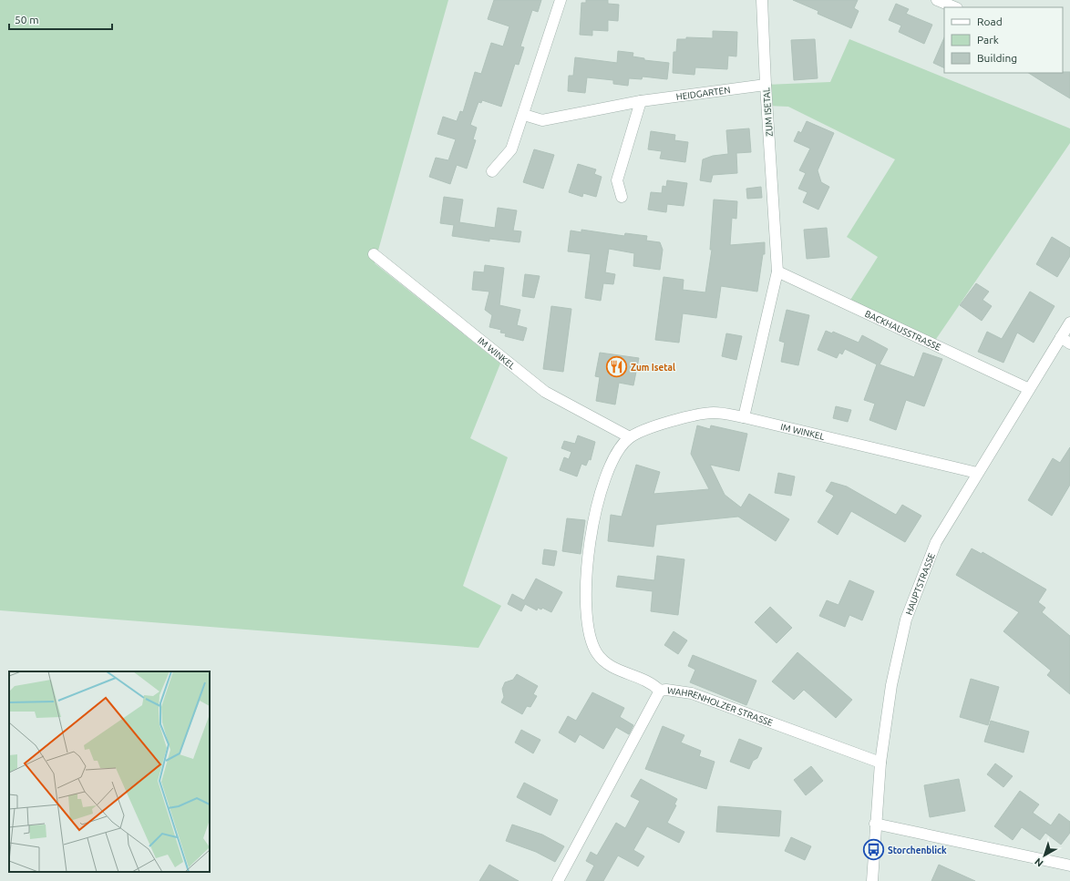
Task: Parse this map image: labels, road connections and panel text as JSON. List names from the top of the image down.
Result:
{
  "streets": {
    "street": [
      "HEIDGARTEN",
      "ZUM ISETAL",
      "BACKHAUSSTRASSE",
      "IM WINKEL",
      "HAUPTSTRASSE",
      "WAHRENHOLZER STRASSE"
    ]
  },
  "crossings": [
    ["HEIDGARTEN", "ZUM ISETAL"],
    ["ZUM ISETAL", "BACKHAUSSTRASSE"],
    ["ZUM ISETAL", "IM WINKEL"],
    ["BACKHAUSSTRASSE", "HAUPTSTRASSE"],
    ["IM WINKEL", "HAUPTSTRASSE"],
    ["IM WINKEL", "WAHRENHOLZER STRASSE"],
    ["HAUPTSTRASSE", "WAHRENHOLZER STRASSE"]
  ],
  "places": {
    "restaurant": ["Zum Isetal"],
    "bus stop": ["Storchenblick"]
  },
  "legend": ["Road", "Park", "Building"],
  "scale_bar": "50 m",
  "north": "bottom left"
}
